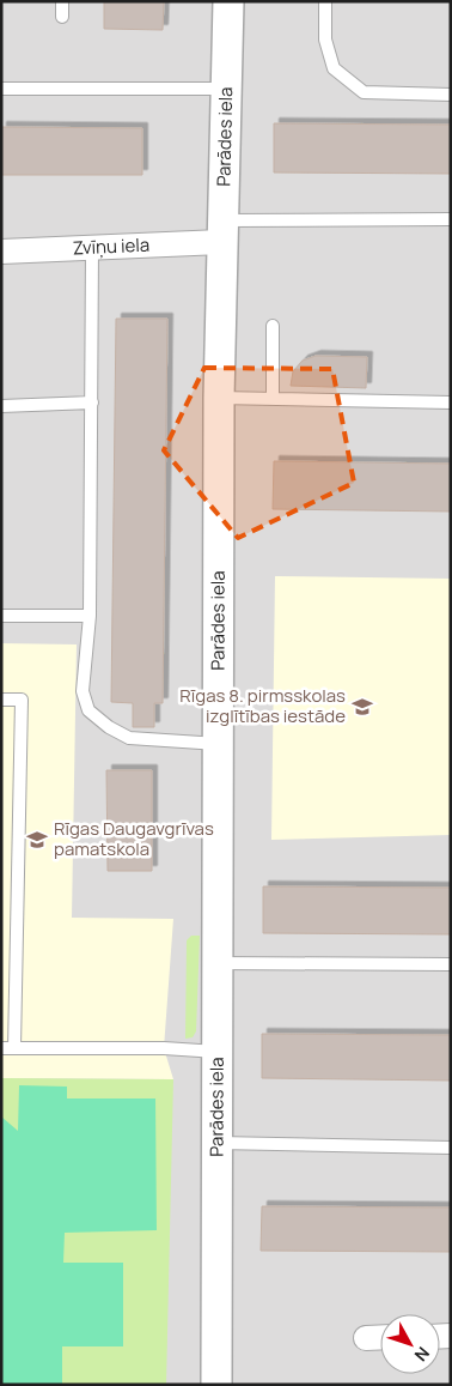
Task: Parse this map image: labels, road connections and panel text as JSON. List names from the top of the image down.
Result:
{
  "streets": {
    "street": ["Parādes iela", "Zvīņu iela"]
  },
  "crossings": [
    ["Parādes iela", "Zvīņu iela"]
  ],
  "places": {
    "school or university": ["Rīgas 8. pirmsskolas izglītības iestāde", "Rīgas Daugavgrīvas pamatskola"]
  },
  "north": "bottom right"
}
